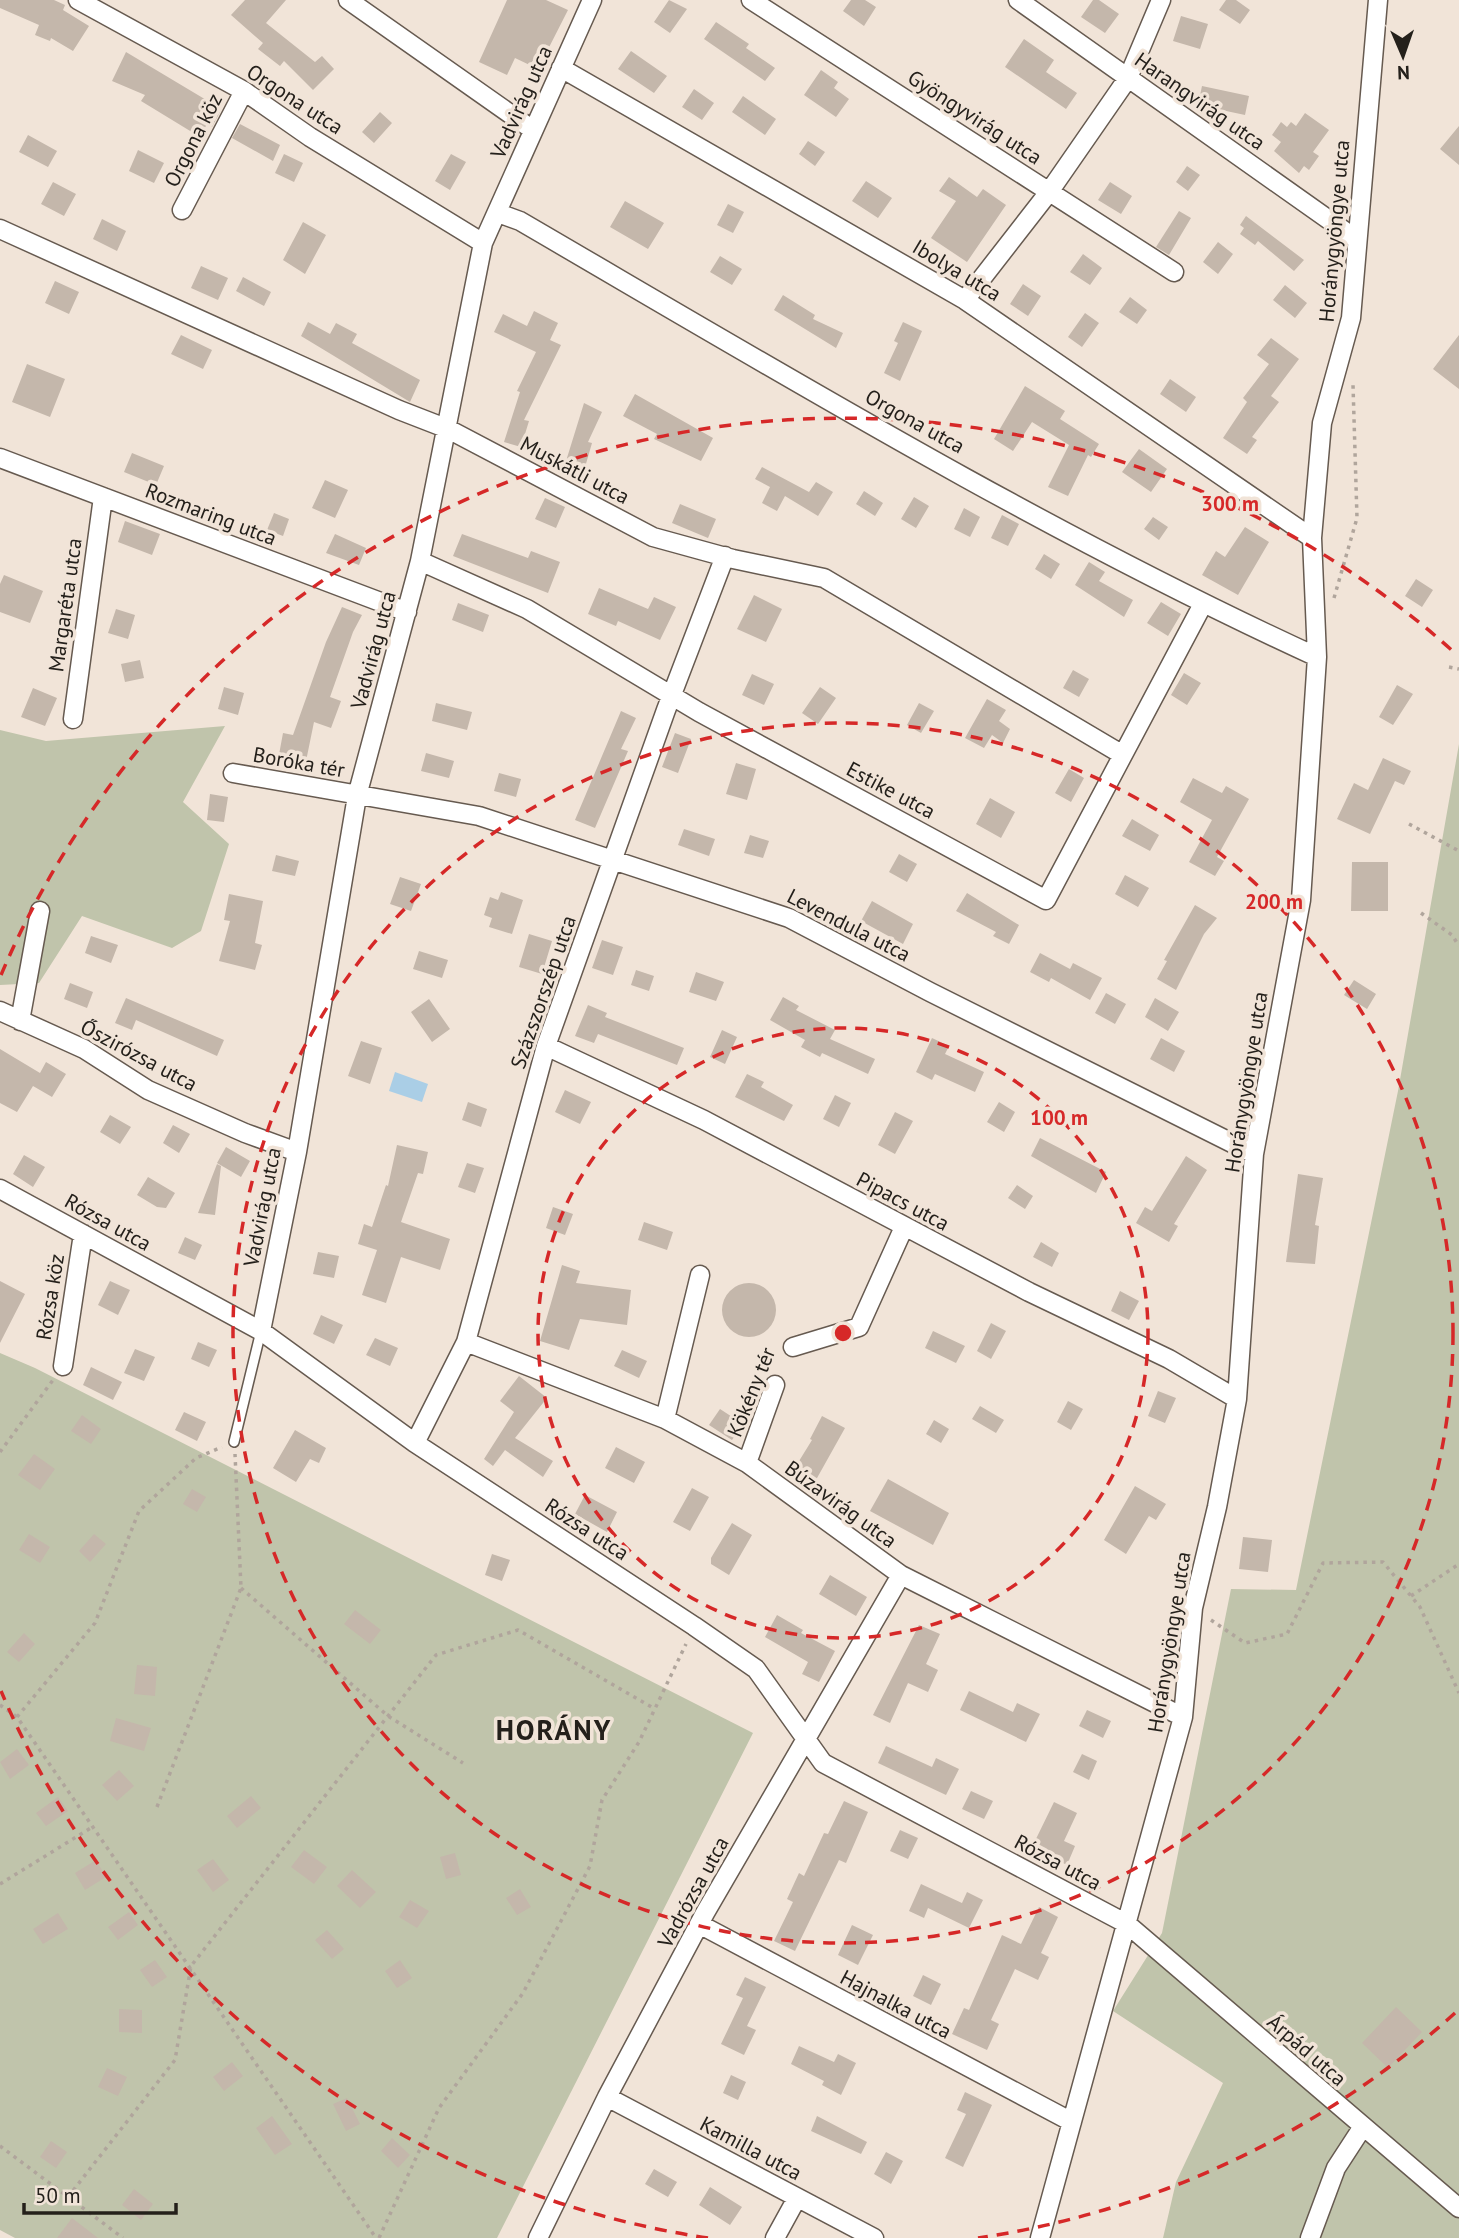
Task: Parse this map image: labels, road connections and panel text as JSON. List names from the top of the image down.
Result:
{
  "streets": {
    "street": [
      "Orgona utca",
      "Harangvirág utca",
      "Vadvirág utca",
      "Gyöngyvirág utca",
      "Orgona köz",
      "Horánygyöngye utca",
      "Ibolya utca",
      "Muskátli utca",
      "Rozmaring utca",
      "Margaréta utca",
      "Boróka tér",
      "Estike utca",
      "Levendula utca",
      "Százszorszép utca",
      "Őszirózsa utca",
      "Pipacs utca",
      "Rózsa utca",
      "Rózsa köz",
      "Kökény tér",
      "Búzavirág utca",
      "Vadrózsa utca",
      "Hajnalka utca",
      "Árpád utca",
      "Kamilla utca"
    ]
  },
  "crossings": [
    ["Orgona utca", "Vadvirág utca"],
    ["Orgona utca", "Orgona köz"],
    ["Orgona utca", "Horánygyöngye utca"],
    ["Orgona utca", "Estike utca"],
    ["Harangvirág utca", "Horánygyöngye utca"],
    ["Vadvirág utca", "Ibolya utca"],
    ["Vadvirág utca", "Muskátli utca"],
    ["Vadvirág utca", "Rozmaring utca"],
    ["Vadvirág utca", "Boróka tér"],
    ["Vadvirág utca", "Estike utca"],
    ["Vadvirág utca", "Levendula utca"],
    ["Vadvirág utca", "Őszirózsa utca"],
    ["Vadvirág utca", "Rózsa utca"],
    ["Horánygyöngye utca", "Ibolya utca"],
    ["Horánygyöngye utca", "Levendula utca"],
    ["Horánygyöngye utca", "Pipacs utca"],
    ["Horánygyöngye utca", "Rózsa utca"],
    ["Horánygyöngye utca", "Búzavirág utca"],
    ["Horánygyöngye utca", "Hajnalka utca"],
    ["Horánygyöngye utca", "Árpád utca"],
    ["Muskátli utca", "Estike utca"],
    ["Muskátli utca", "Százszorszép utca"],
    ["Rozmaring utca", "Margaréta utca"],
    ["Boróka tér", "Levendula utca"],
    ["Estike utca", "Százszorszép utca"],
    ["Levendula utca", "Százszorszép utca"],
    ["Százszorszép utca", "Pipacs utca"],
    ["Százszorszép utca", "Rózsa utca"],
    ["Százszorszép utca", "Búzavirág utca"],
    ["Pipacs utca", "Kökény tér"],
    ["Rózsa utca", "Rózsa köz"],
    ["Rózsa utca", "Vadrózsa utca"],
    ["Rózsa utca", "Árpád utca"],
    ["Kökény tér", "Búzavirág utca"],
    ["Búzavirág utca", "Vadrózsa utca"],
    ["Vadrózsa utca", "Hajnalka utca"],
    ["Vadrózsa utca", "Kamilla utca"]
  ],
  "districts": ["HORÁNY"],
  "scale_bar": "50 m",
  "north": "bottom",
  "rings": ["300 m", "200 m", "100 m"]
}
